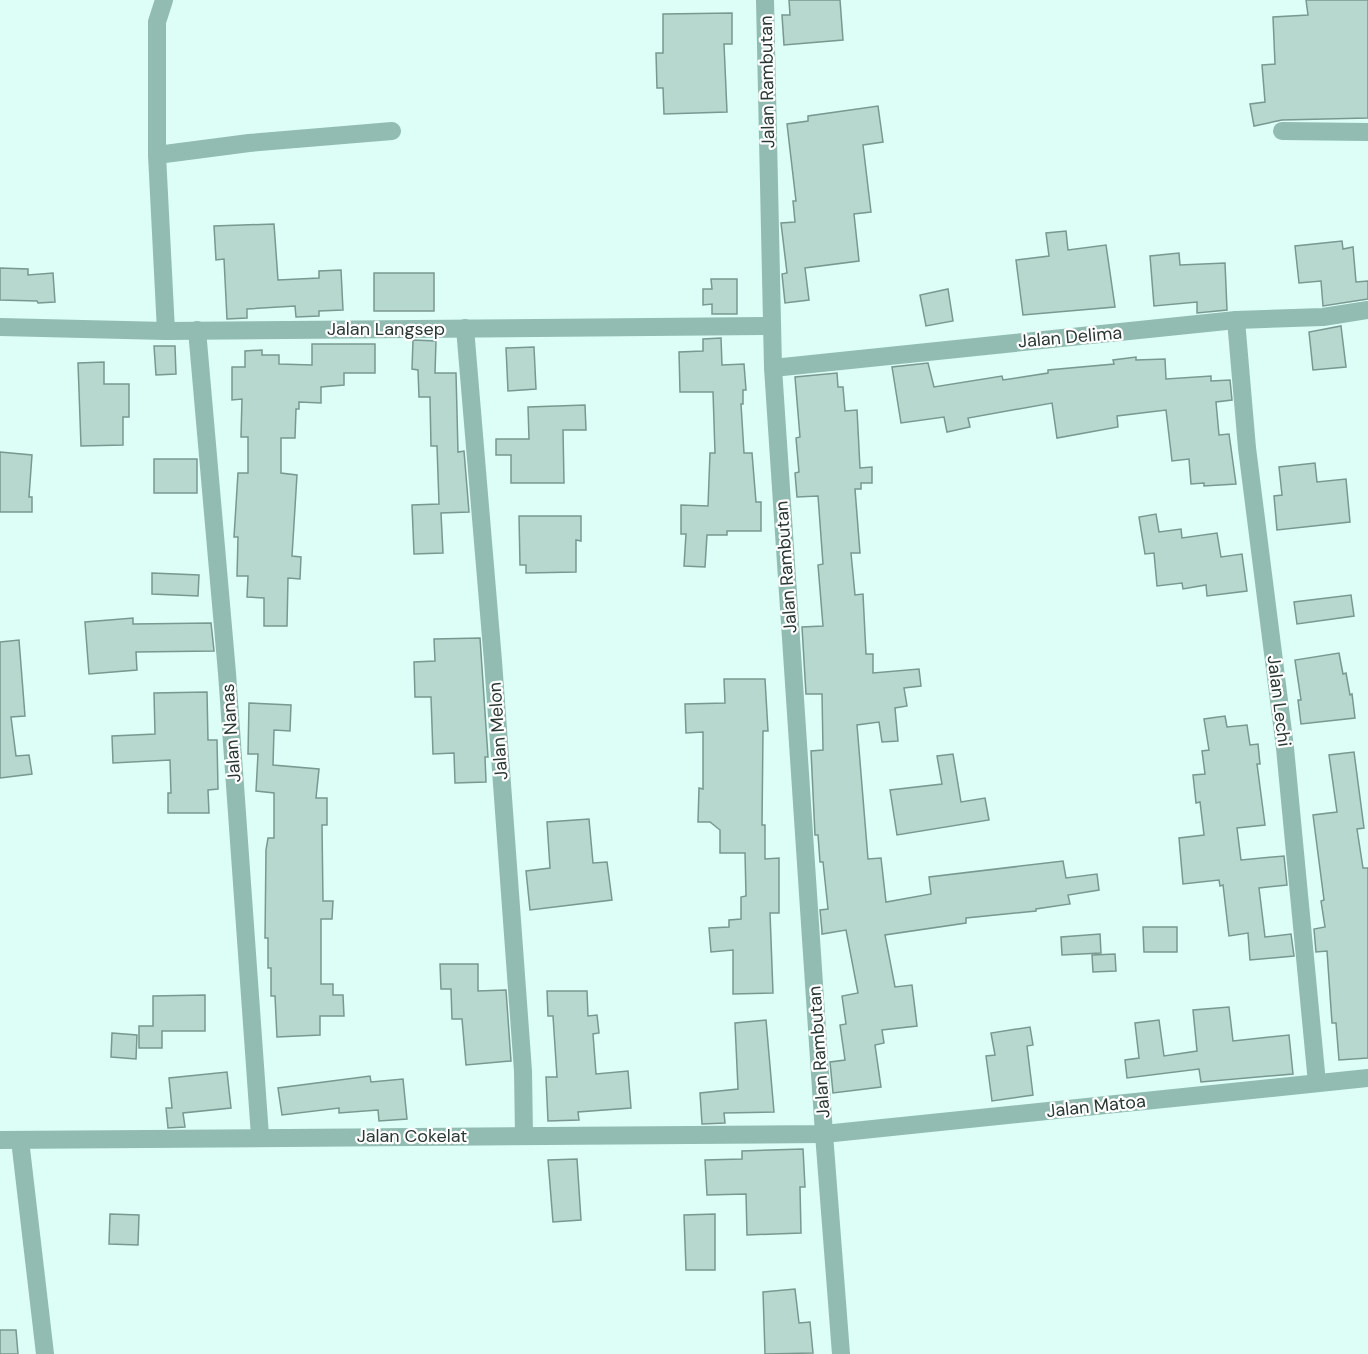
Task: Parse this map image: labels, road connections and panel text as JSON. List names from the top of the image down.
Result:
{
  "streets": {
    "street": [
      "Jalan Rambutan",
      "Jalan Langsep",
      "Jalan Delima",
      "Jalan Lechi",
      "Jalan Melon",
      "Jalan Nanas",
      "Jalan Matoa",
      "Jalan Cokelat"
    ]
  },
  "crossings": [
    ["Jalan Rambutan", "Jalan Langsep"],
    ["Jalan Rambutan", "Jalan Delima"],
    ["Jalan Rambutan", "Jalan Matoa"],
    ["Jalan Rambutan", "Jalan Cokelat"],
    ["Jalan Langsep", "Jalan Melon"],
    ["Jalan Langsep", "Jalan Nanas"],
    ["Jalan Delima", "Jalan Lechi"],
    ["Jalan Lechi", "Jalan Matoa"],
    ["Jalan Melon", "Jalan Cokelat"],
    ["Jalan Nanas", "Jalan Cokelat"],
    ["Jalan Matoa", "Jalan Cokelat"]
  ]
}
